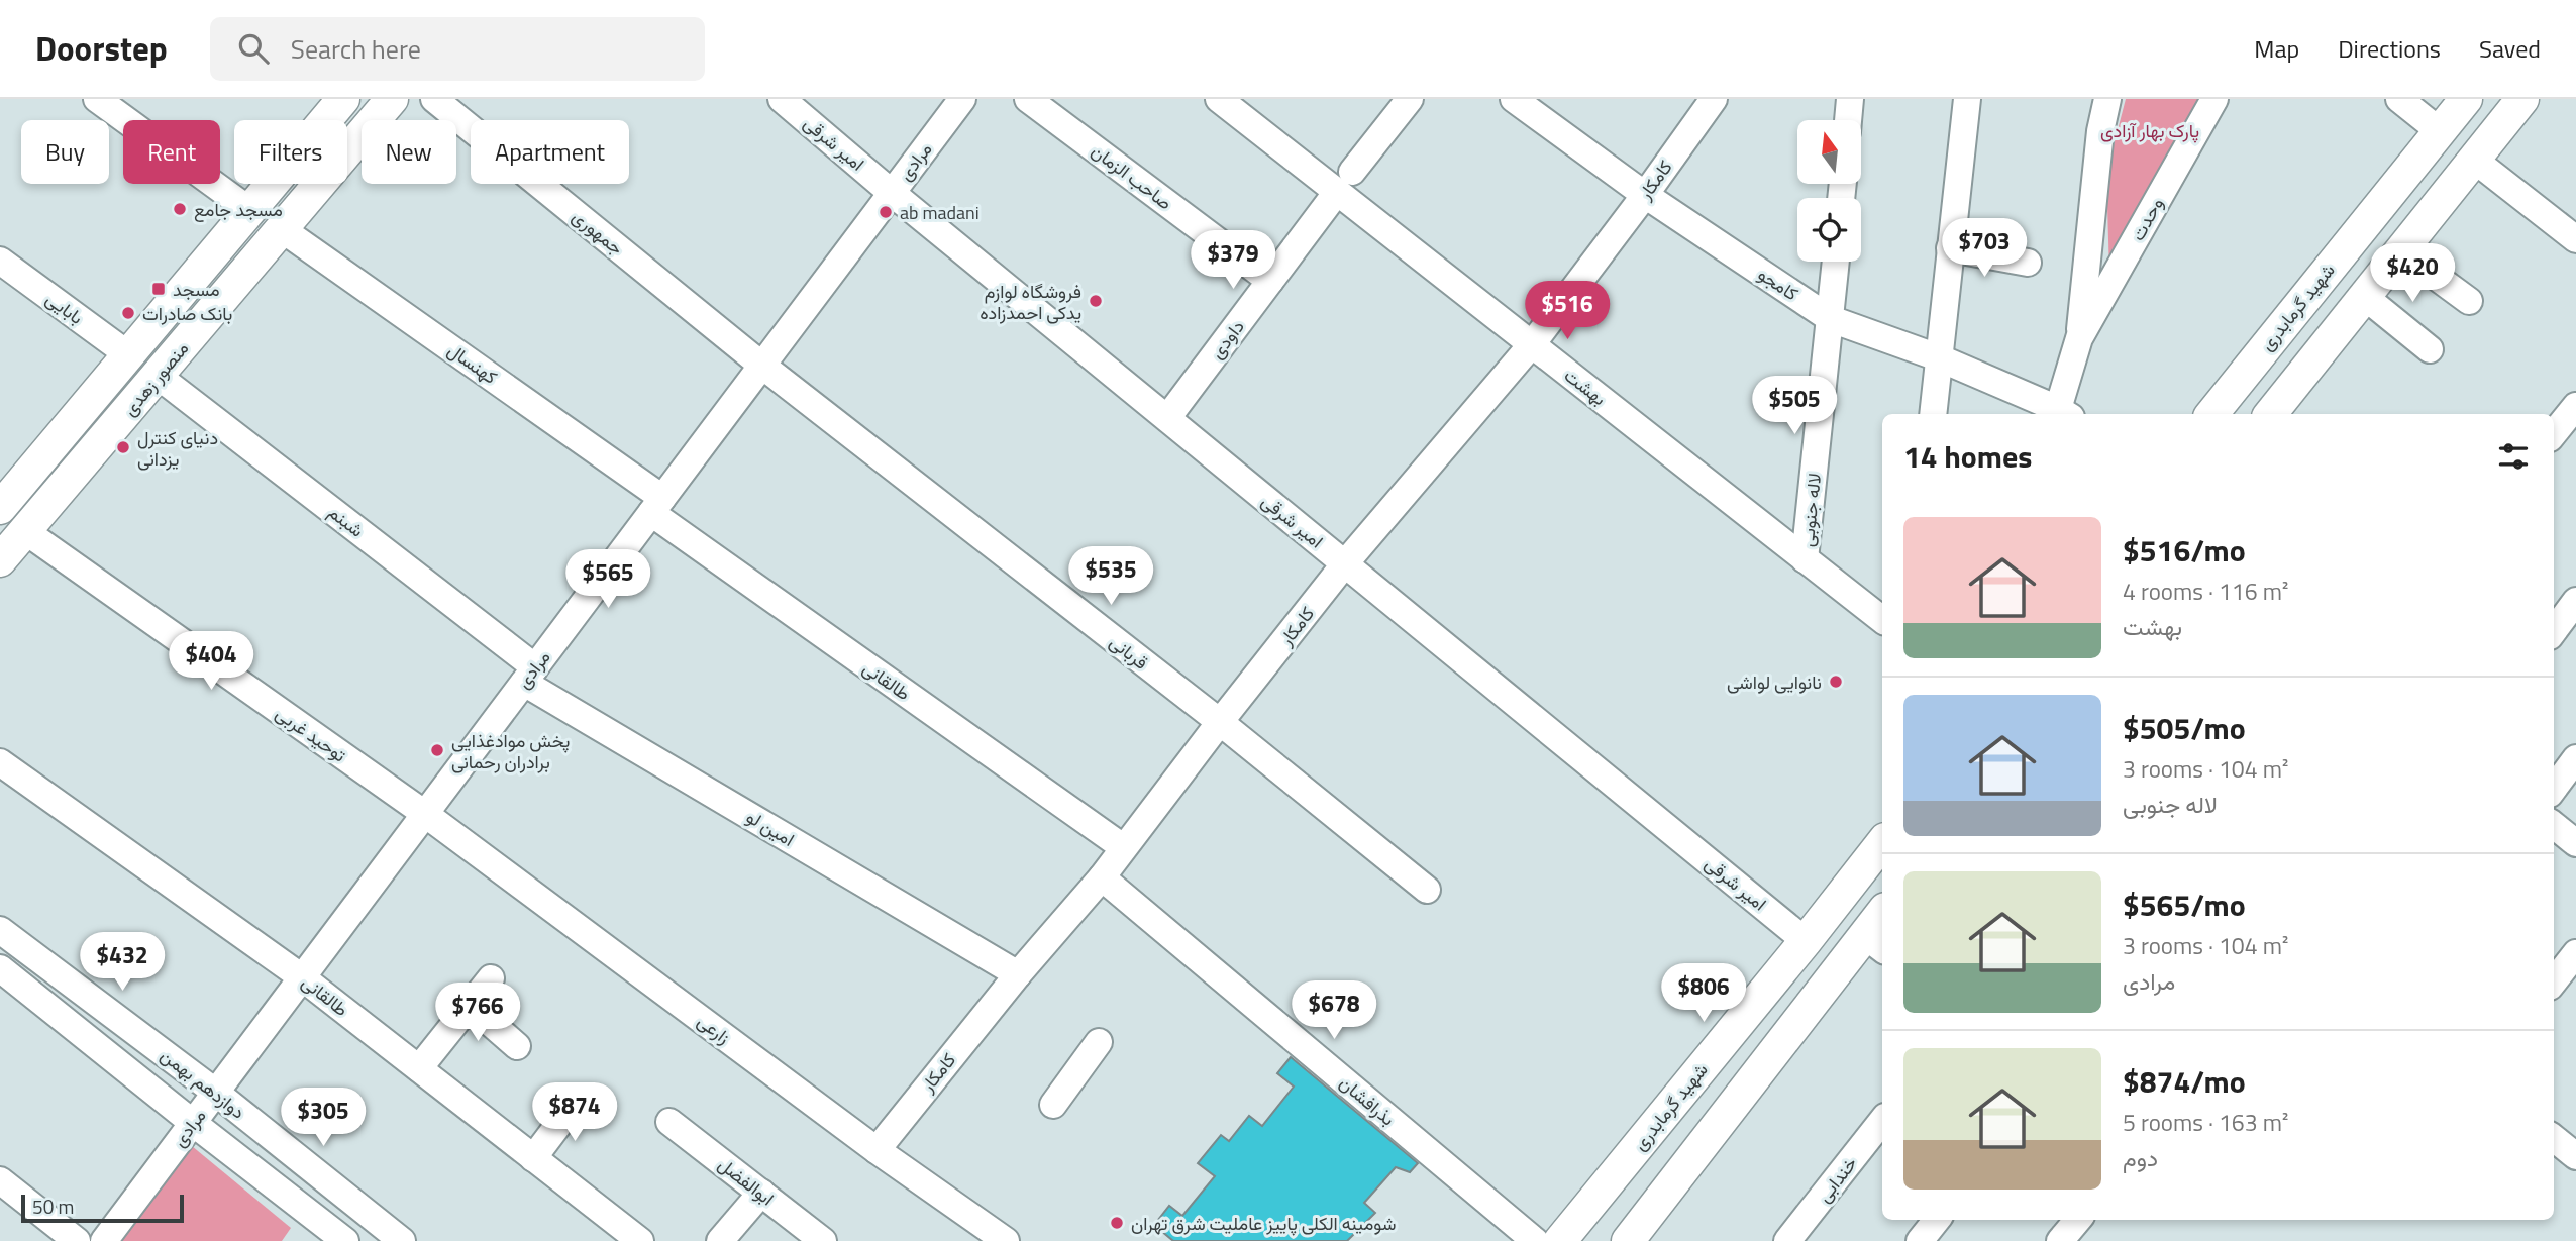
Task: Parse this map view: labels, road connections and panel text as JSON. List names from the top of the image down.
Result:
{
  "streets": {
    "main road": ["شهید گرمابدری", "منصور زهدی"],
    "street": [
      "امیر شرقی",
      "مرادی",
      "صاحب الزمان",
      "کامکار",
      "وحدت",
      "جمهوری",
      "کامجو",
      "بابایی",
      "داودی",
      "کهنسال",
      "بهشت",
      "لاله جنوبی",
      "شبنم",
      "قربانی",
      "طالقانی",
      "توحید غربی",
      "امین لو",
      "زارعی",
      "دوازدهم بهمن",
      "بذرافشان",
      "خندابی",
      "ابوالفضل"
    ]
  },
  "crossings": [
    ["امیر شرقی", "مرادی"],
    ["امیر شرقی", "کامکار"],
    ["امیر شرقی", "شهید گرمابدری"],
    ["امیر شرقی", "داودی"],
    ["مرادی", "جمهوری"],
    ["مرادی", "کهنسال"],
    ["مرادی", "شبنم"],
    ["مرادی", "قربانی"],
    ["مرادی", "طالقانی"],
    ["مرادی", "توحید غربی"],
    ["مرادی", "امین لو"],
    ["مرادی", "زارعی"],
    ["مرادی", "دوازدهم بهمن"],
    ["صاحب الزمان", "داودی"],
    ["کامکار", "کامجو"],
    ["کامکار", "بهشت"],
    ["کامکار", "قربانی"],
    ["کامکار", "طالقانی"],
    ["کامکار", "امین لو"],
    ["کامکار", "زارعی"],
    ["کامکار", "بذرافشان"],
    ["وحدت", "کامجو"],
    ["جمهوری", "قربانی"],
    ["کامجو", "لاله جنوبی"],
    ["بابایی", "منصور زهدی"],
    ["داودی", "بهشت"],
    ["کهنسال", "منصور زهدی"],
    ["کهنسال", "طالقانی"],
    ["منصور زهدی", "شبنم"],
    ["منصور زهدی", "توحید غربی"],
    ["بهشت", "لاله جنوبی"],
    ["شبنم", "امین لو"],
    ["توحید غربی", "زارعی"]
  ],
  "parks": ["پارک بهار آزادی"],
  "places": {
    "other": [
      "مسجد جامع",
      "ab madani",
      "فروشگاه لوازم یدکی احمدزاده",
      "بانک صادرات",
      "دنیای کنترل یزدانی",
      "نانوایی لواشی",
      "پخش موادغذایی برادران رحمانی",
      "شومینه الکلی پاییز عاملیت شرق تهران"
    ],
    "transit": ["مسجد"]
  },
  "scale_bar": "50 m",
  "north": "top",
  "page": {
    "header": "Doorstep",
    "search": "Search here",
    "nav": ["Map", "Directions", "Saved"],
    "chip": [
      "Buy",
      "Rent",
      "Filters",
      "New",
      "Apartment"
    ],
    "price": [
      "$703",
      "$379",
      "$420",
      "$516",
      "$505",
      "$535",
      "$565",
      "$404",
      "$432",
      "$806",
      "$678",
      "$766",
      "$874",
      "$305"
    ],
    "heading": "14 homes",
    "list": [
      {
        "name": "$516/mo",
        "note": "4 rooms · 116 m² · بهشت"
      },
      {
        "name": "$505/mo",
        "note": "3 rooms · 104 m² · لاله جنوبی"
      },
      {
        "name": "$565/mo",
        "note": "3 rooms · 104 m² · مرادی"
      },
      {
        "name": "$874/mo",
        "note": "5 rooms · 163 m² · دوم"
      }
    ],
    "scale": "50 m"
  }
}
